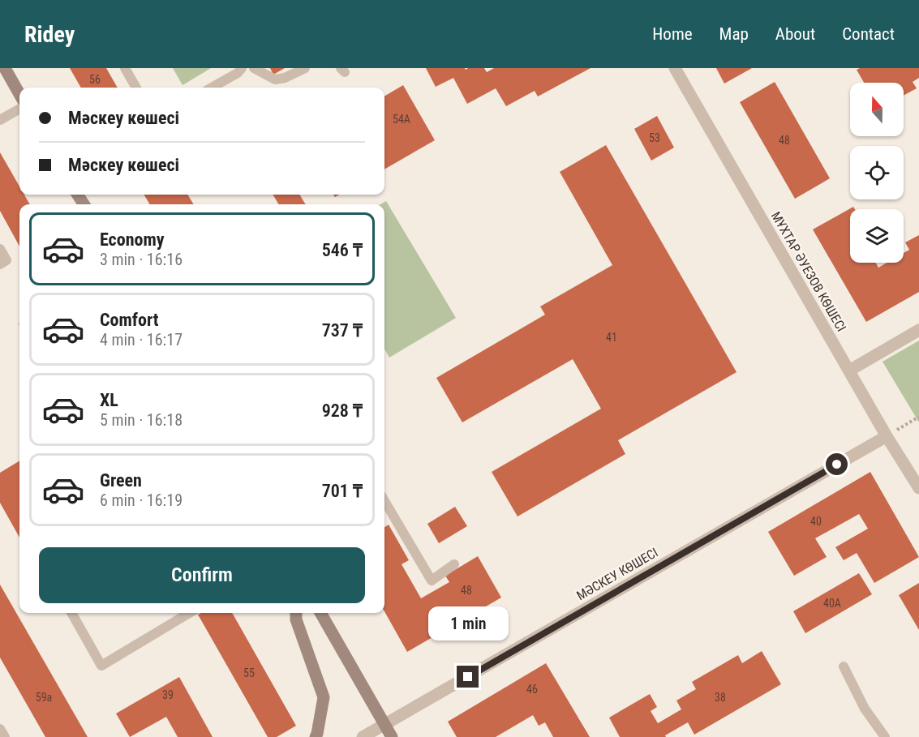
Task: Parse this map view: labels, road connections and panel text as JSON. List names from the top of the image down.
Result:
{
  "streets": {
    "street": ["МҰХТАР ӘУЕЗОВ КӨШЕСІ", "МӘСКЕУ КӨШЕСІ"]
  },
  "crossings": [
    ["МҰХТАР ӘУЕЗОВ КӨШЕСІ", "МӘСКЕУ КӨШЕСІ"]
  ],
  "house_numbers": [
    "56",
    "54А",
    "53",
    "48",
    "41",
    "40",
    "48",
    "40А",
    "55",
    "46",
    "39",
    "59а",
    "38"
  ],
  "north": "top",
  "page": {
    "header": "Ridey",
    "nav": [
      "Home",
      "Map",
      "About",
      "Contact"
    ],
    "banner": ["Мәскеу көшесі", "Мәскеу көшесі"],
    "list": [
      {
        "name": "Economy",
        "note": "3 min · 16:16",
        "value": "546 ₸"
      },
      {
        "name": "Comfort",
        "note": "4 min · 16:17",
        "value": "737 ₸"
      },
      {
        "name": "XL",
        "note": "5 min · 16:18",
        "value": "928 ₸"
      },
      {
        "name": "Green",
        "note": "6 min · 16:19",
        "value": "701 ₸"
      }
    ],
    "buttons": "Confirm",
    "bubble": "1 min"
  }
}
